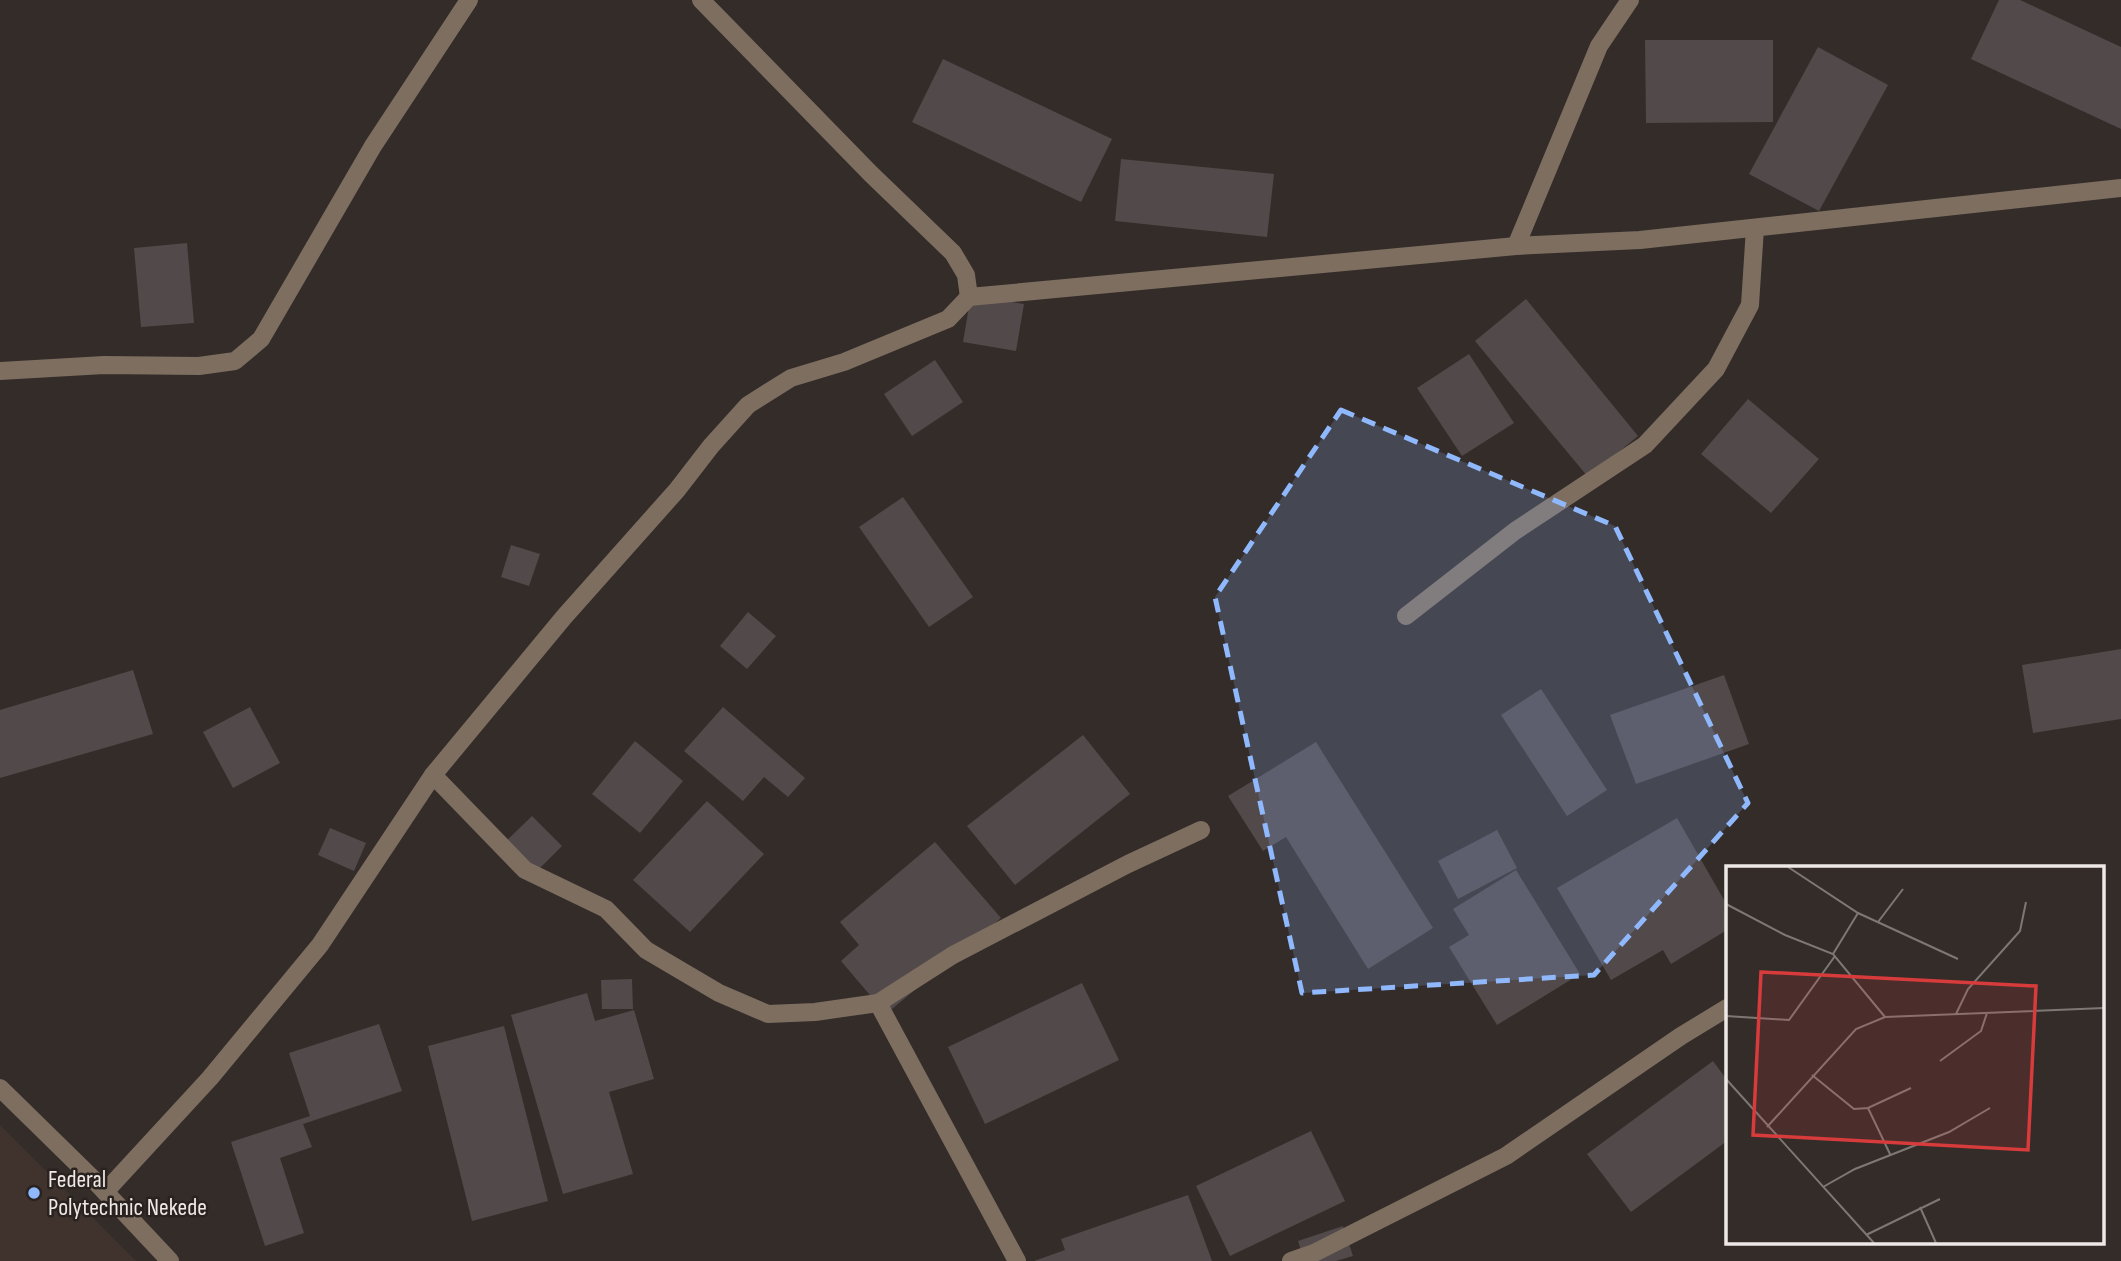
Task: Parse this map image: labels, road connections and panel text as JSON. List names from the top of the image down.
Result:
{
  "places": ["Federal Polytechnic Nekede"]
}
